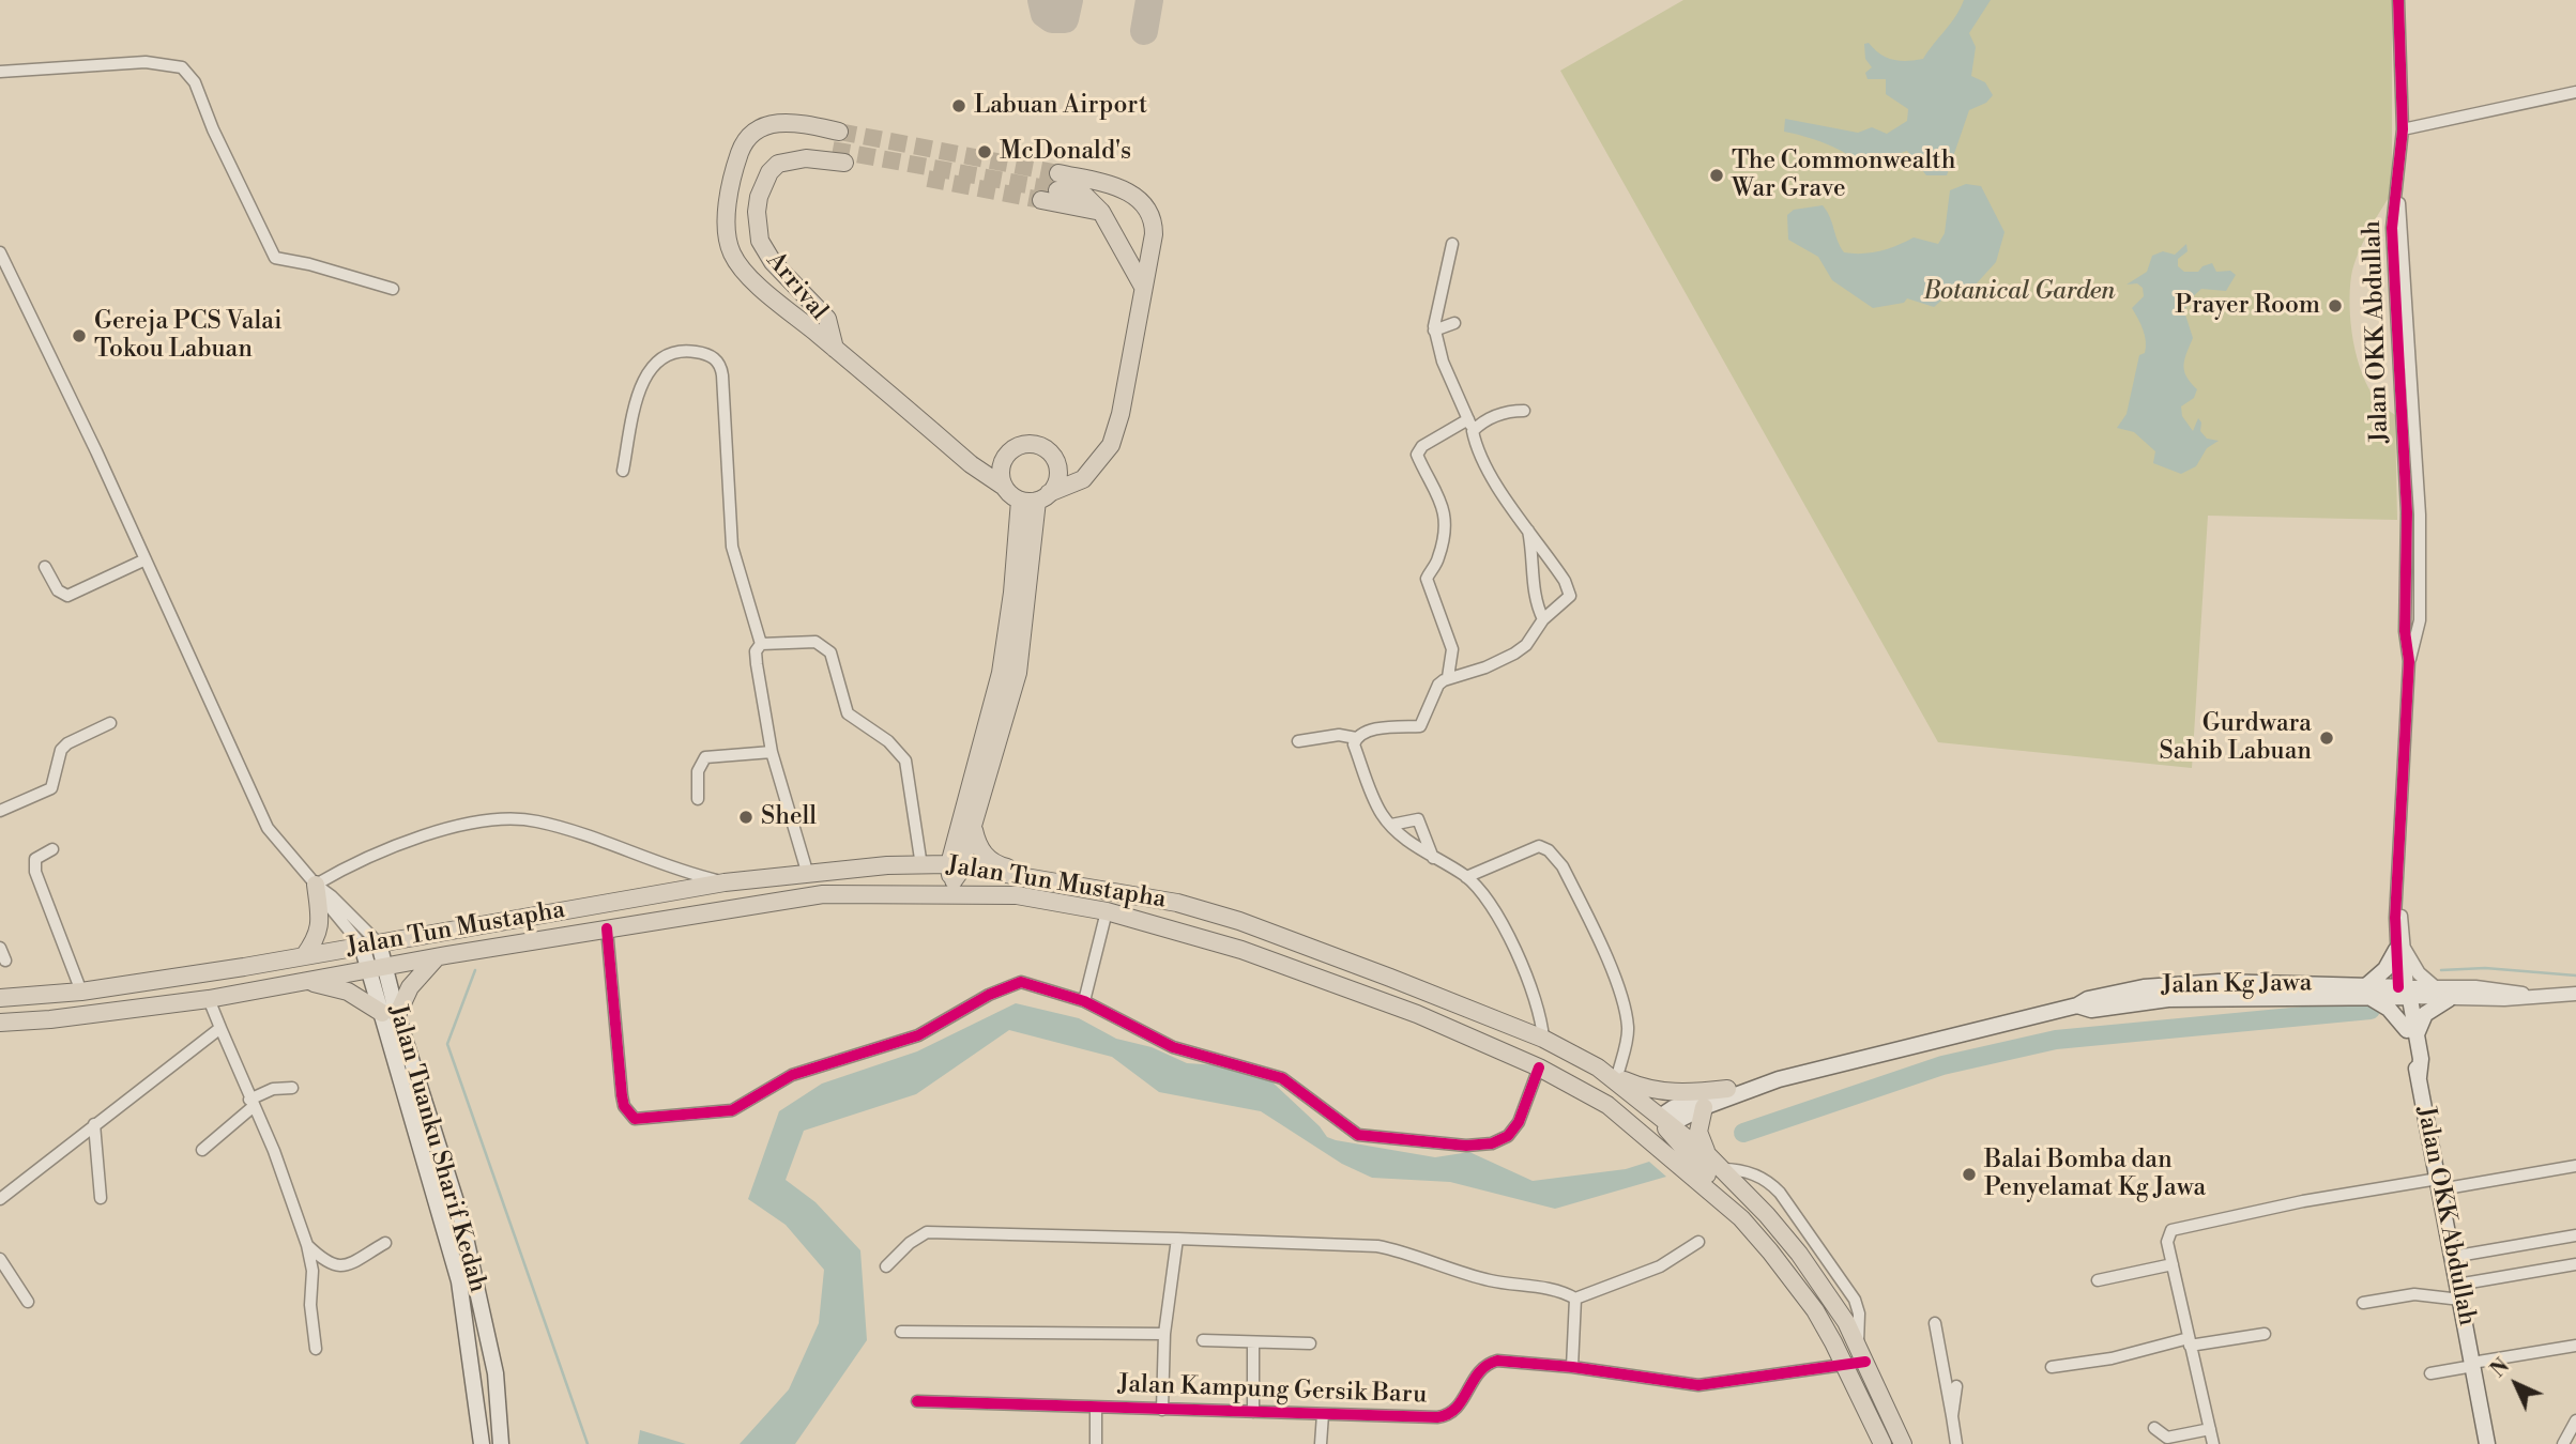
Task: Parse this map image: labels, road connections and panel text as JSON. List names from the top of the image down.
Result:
{
  "streets": {
    "main road": [
      "Arrival",
      "Jalan OKK Abdullah",
      "Jalan Tun Mustapha",
      "Jalan Kg Jawa",
      "Jalan Tuanku Sharif Kedah"
    ],
    "street": ["Jalan Kampung Gersik Baru"]
  },
  "crossings": [
    ["Jalan OKK Abdullah", "Jalan Kg Jawa"],
    ["Jalan Tun Mustapha", "Jalan Kg Jawa"],
    ["Jalan Tun Mustapha", "Jalan Tuanku Sharif Kedah"],
    ["Jalan Tun Mustapha", "Jalan Kampung Gersik Baru"]
  ],
  "parks": ["Botanical Garden"],
  "places": [
    "Labuan Airport",
    "McDonald's",
    "The Commonwealth War Grave",
    "Prayer Room",
    "Gereja PCS Valai Tokou Labuan",
    "Gurdwara Sahib Labuan",
    "Shell",
    "Balai Bomba dan Penyelamat Kg Jawa"
  ],
  "north": "top left"
}
